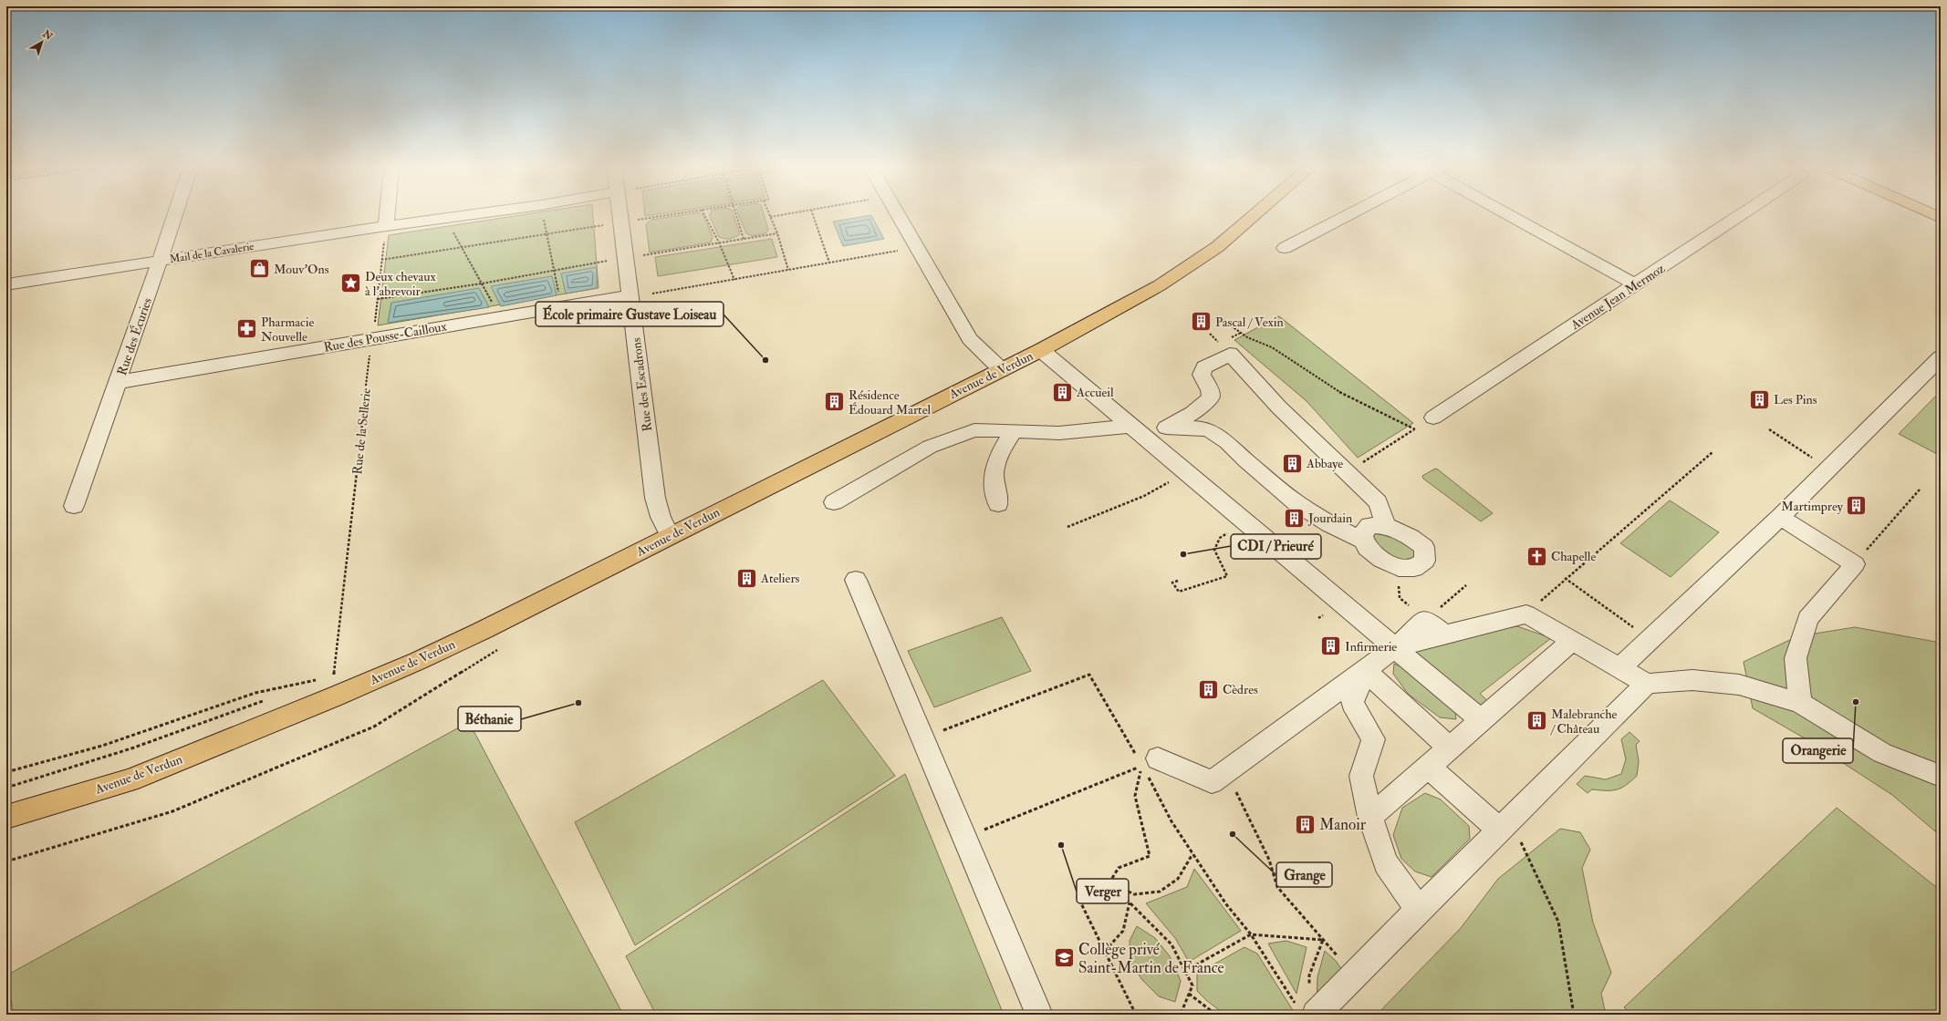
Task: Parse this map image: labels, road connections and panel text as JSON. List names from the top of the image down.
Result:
{
  "streets": {
    "main road": ["Avenue de Verdun"],
    "street": [
      "Mail de la Cavalerie",
      "Avenue Jean Mermoz",
      "Rue des Écuries",
      "Rue des Pousse-Cailloux",
      "Rue des Escadrons"
    ],
    "path": ["Rue de la Sellerie"]
  },
  "crossings": [
    ["Mail de la Cavalerie", "Rue des Écuries"],
    ["Mail de la Cavalerie", "Rue de la Sellerie"],
    ["Rue des Écuries", "Rue des Pousse-Cailloux"],
    ["Rue des Pousse-Cailloux", "Rue des Escadrons"],
    ["Rue des Pousse-Cailloux", "Rue de la Sellerie"],
    ["Avenue de Verdun", "Rue des Escadrons"],
    ["Avenue de Verdun", "Rue de la Sellerie"]
  ],
  "places": {
    "shop": ["Mouv'Ons"],
    "place": ["Deux chevaux à l'abrevoir"],
    "building": [
      "Pascal / Vexin",
      "Accueil",
      "Les Pins",
      "Résidence Édouard Martel",
      "Abbaye",
      "Martimprey",
      "Jourdain",
      "Ateliers",
      "Infirmerie",
      "Cèdres",
      "Malebranche / Château",
      "Manoir"
    ],
    "pharmacy": ["Pharmacie Nouvelle"],
    "other": [
      "École primaire Gustave Loiseau",
      "CDI / Prieuré",
      "Orangerie",
      "Béthanie",
      "Grange",
      "Verger"
    ],
    "church": ["Chapelle"],
    "school or university": ["Collège privé Saint-Martin de France"]
  },
  "north": "top right"
}
